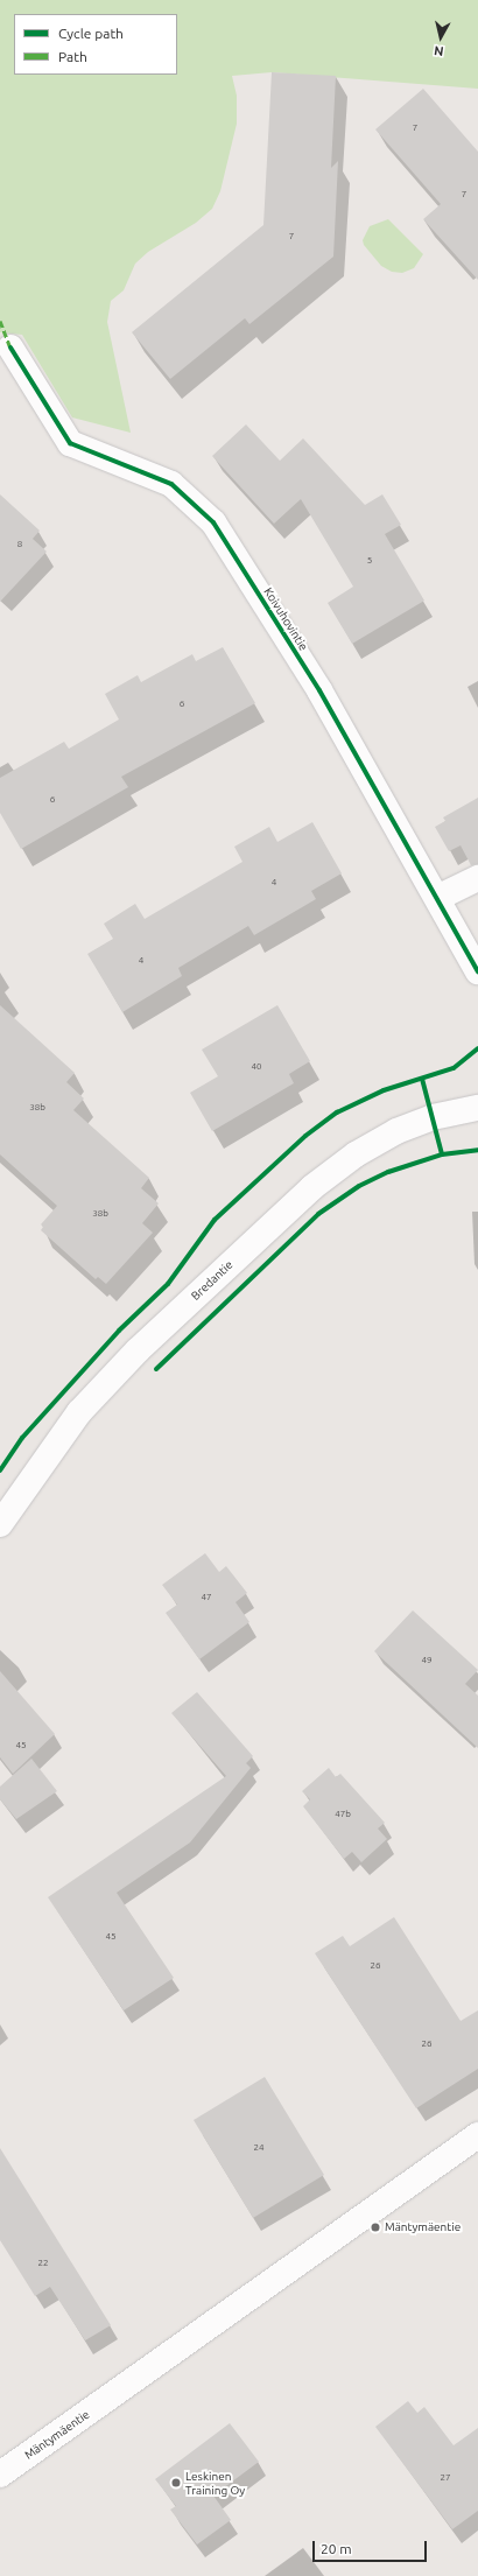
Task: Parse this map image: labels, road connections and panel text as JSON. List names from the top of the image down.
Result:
{
  "streets": {
    "street": ["Koivuhovintie", "Bredantie", "Mäntymäentie"]
  },
  "places": ["Mäntymäentie", "Leskinen Training Oy"],
  "house_numbers": [
    "7",
    "7",
    "7",
    "8",
    "5",
    "6",
    "6",
    "4",
    "4",
    "40",
    "38b",
    "38b",
    "47",
    "49",
    "45",
    "47b",
    "45",
    "26",
    "26",
    "24",
    "22",
    "27"
  ],
  "legend": ["Cycle path", "Path"],
  "scale_bar": "20 m",
  "north": "bottom"
}
